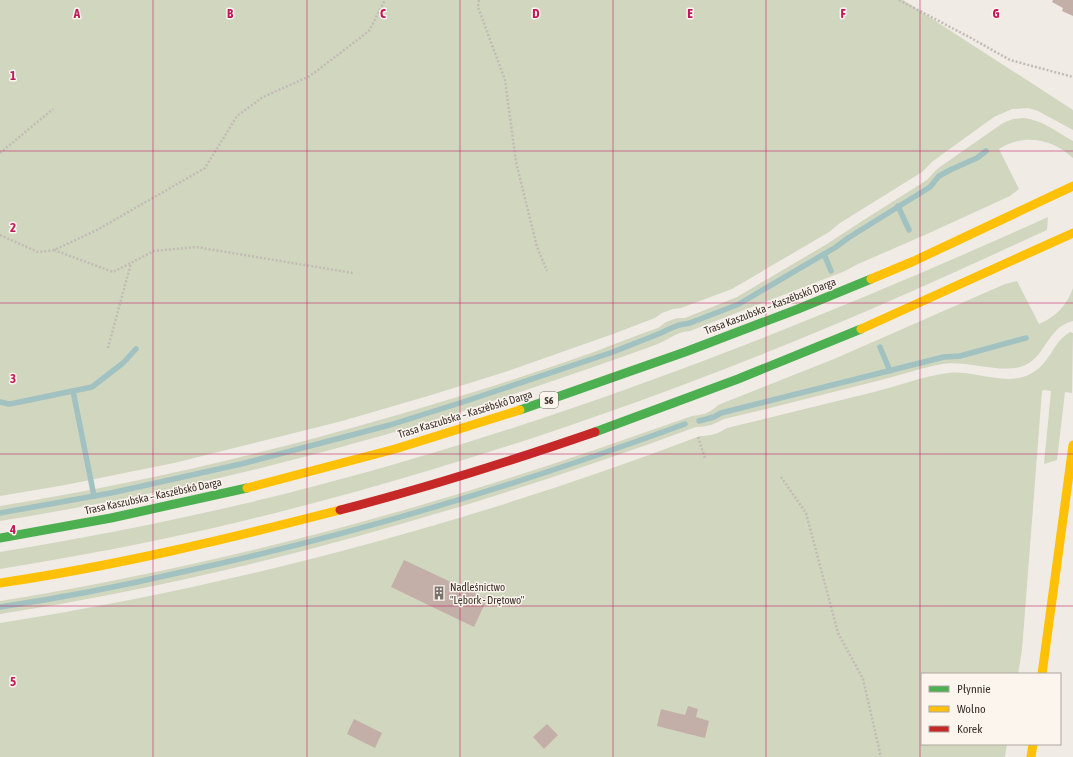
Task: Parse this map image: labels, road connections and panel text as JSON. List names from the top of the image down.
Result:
{
  "streets": {
    "main road": ["Trasa Kaszubska – Kaszëbskô Darga", "S6"]
  },
  "places": {
    "building": ["Nadleśnictwo \"Lębork - Drętowo\""]
  },
  "legend": ["Płynnie", "Wolno", "Korek"],
  "grid": {
    "columns": [
      "A",
      "B",
      "C",
      "D",
      "E",
      "F",
      "G"
    ],
    "rows": [
      "1",
      "2",
      "3",
      "4",
      "5"
    ]
  }
}
